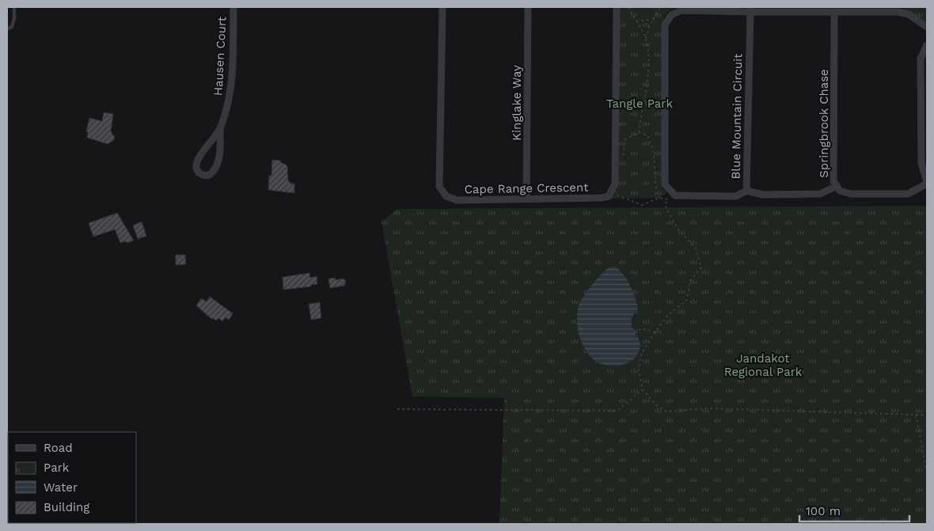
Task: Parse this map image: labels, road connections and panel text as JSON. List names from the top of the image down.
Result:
{
  "streets": {
    "street": [
      "Hausen Court",
      "Kinglake Way",
      "Blue Mountain Circuit",
      "Springbrook Chase",
      "Cape Range Crescent"
    ]
  },
  "crossings": [
    ["Kinglake Way", "Cape Range Crescent"],
    ["Blue Mountain Circuit", "Springbrook Chase"]
  ],
  "parks": ["Tangle Park", "Jandakot Regional Park"],
  "legend": [
    "Road",
    "Park",
    "Water",
    "Building"
  ],
  "scale_bar": "100 m"
}
